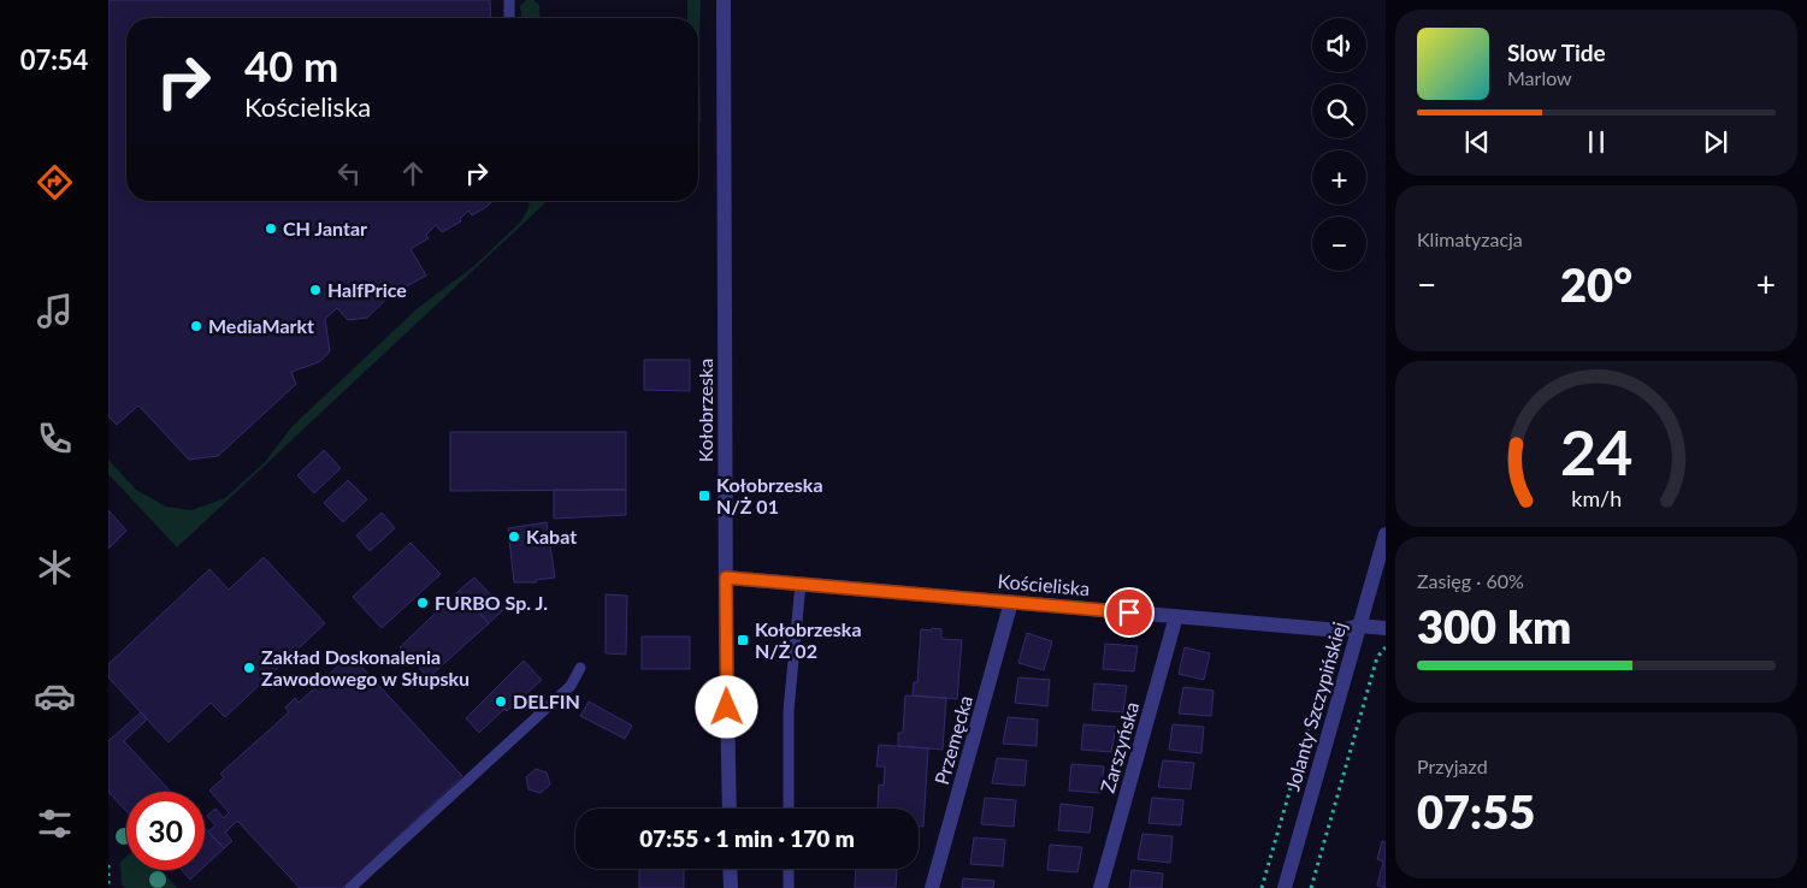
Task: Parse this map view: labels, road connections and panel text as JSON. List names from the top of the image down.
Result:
{
  "streets": {
    "street": [
      "Kołobrzeska",
      "Kościeliska",
      "Jolanty Szczypińskiej",
      "Przemęcka",
      "Zarszyńska"
    ]
  },
  "crossings": [
    ["Kołobrzeska", "Kościeliska"],
    ["Kościeliska", "Jolanty Szczypińskiej"],
    ["Kościeliska", "Przemęcka"],
    ["Kościeliska", "Zarszyńska"]
  ],
  "places": {
    "other": [
      "CH Jantar",
      "HalfPrice",
      "MediaMarkt",
      "Kabat",
      "FURBO Sp. J.",
      "Zakład Doskonalenia Zawodowego w Słupsku",
      "DELFIN"
    ],
    "transit": ["Kołobrzeska N/Ż 01", "Kołobrzeska N/Ż 02"]
  },
  "page": {
    "tabs": "07:54",
    "map_buttons": ["+", "−"],
    "turn": ["40 m", "Kościeliska"],
    "song": ["Slow Tide", "Marlow"],
    "tile": [
      "Klimatyzacja",
      ["Zasięg · 60%", "300 km"],
      ["Przyjazd", "07:55"]
    ],
    "heat": ["−", "20°", "+"],
    "limit": "30",
    "trip": "07:55 · 1 min · 170 m",
    "gauge": ["24", "km/h"]
  }
}
